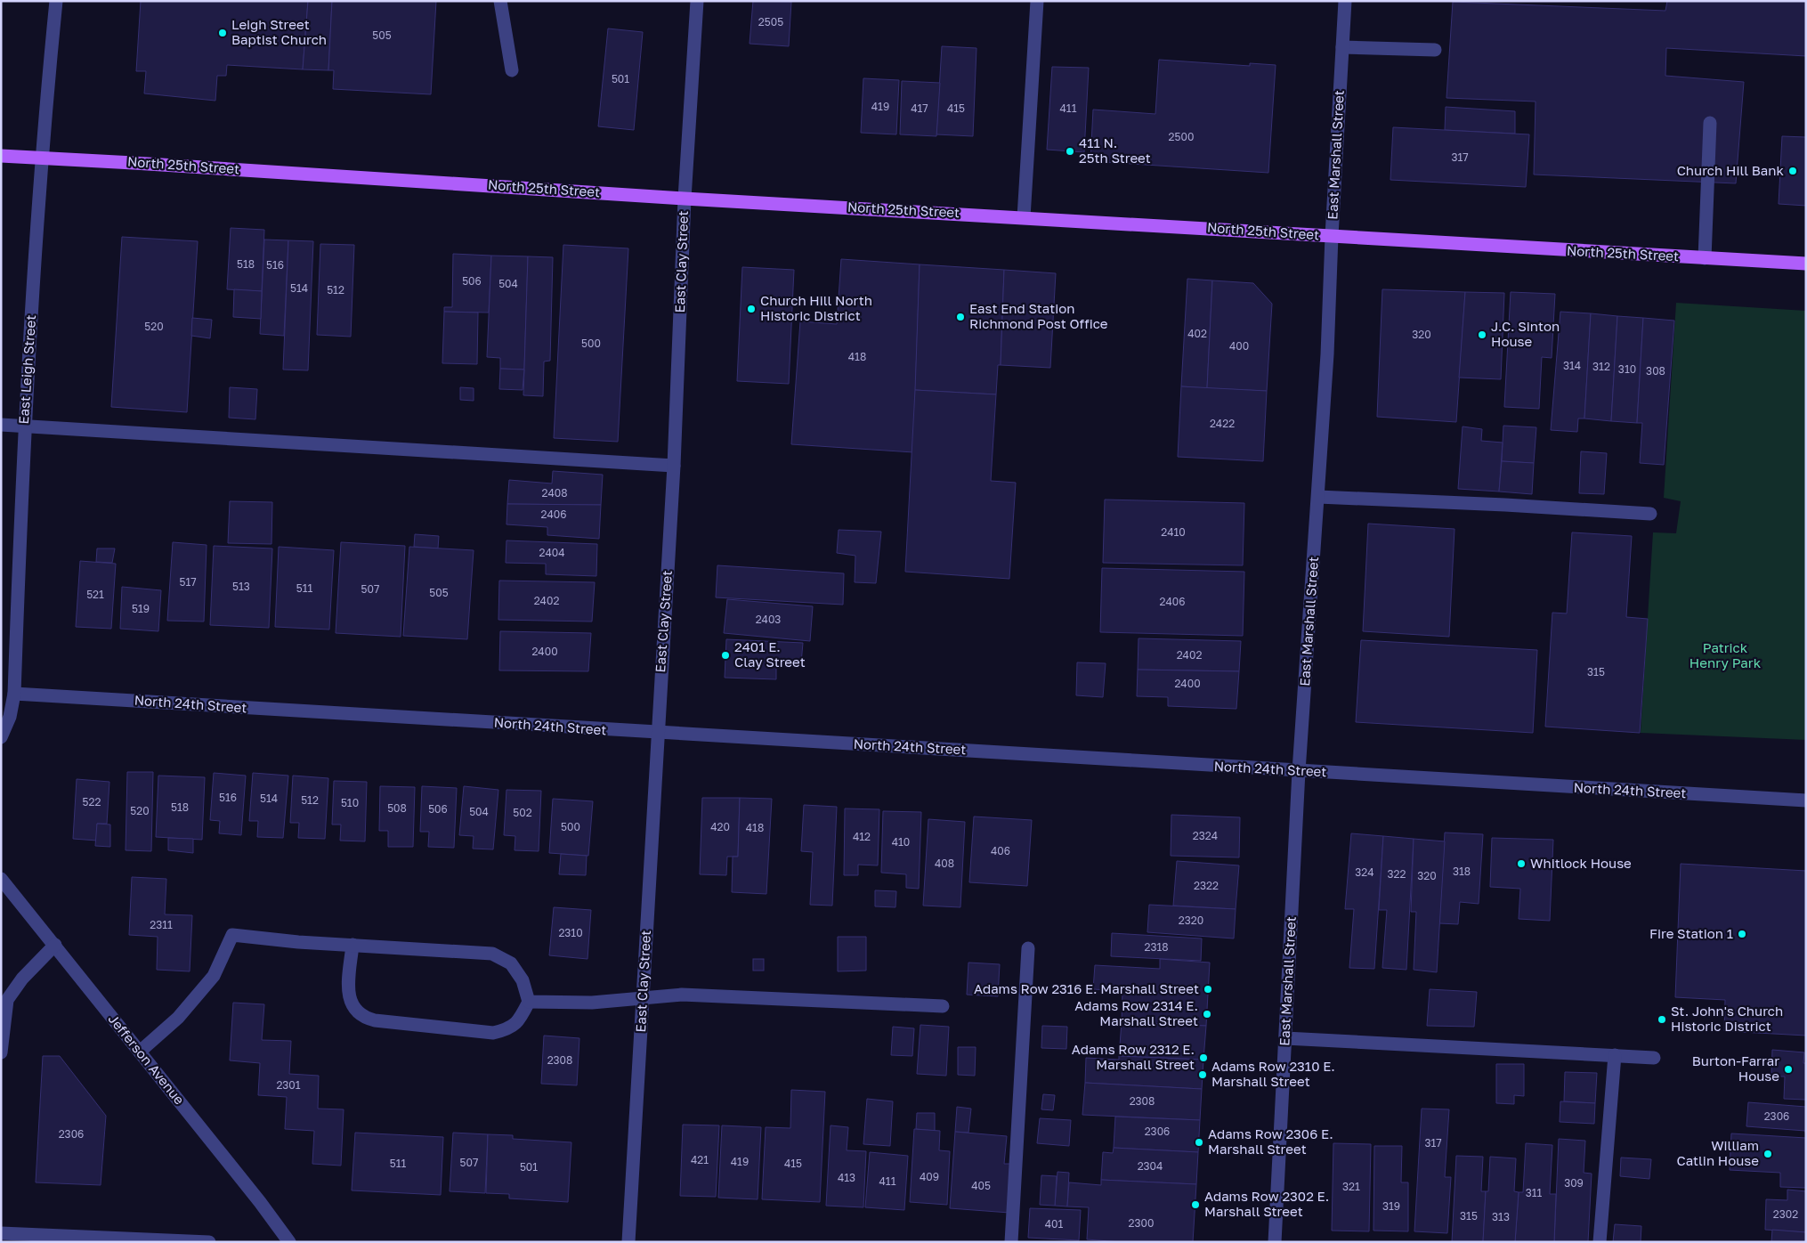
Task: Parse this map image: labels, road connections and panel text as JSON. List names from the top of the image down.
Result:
{
  "streets": {
    "main road": ["North 25th Street"],
    "street": [
      "East Marshall Street",
      "East Clay Street",
      "East Leigh Street",
      "North 24th Street",
      "Jefferson Avenue"
    ]
  },
  "crossings": [
    ["East Marshall Street", "North 25th Street"],
    ["East Marshall Street", "North 24th Street"],
    ["North 25th Street", "East Clay Street"],
    ["North 25th Street", "East Leigh Street"],
    ["East Clay Street", "North 24th Street"],
    ["East Leigh Street", "North 24th Street"]
  ],
  "parks": ["Patrick Henry Park"],
  "places": [
    "Leigh Street Baptist Church",
    "411 N. 25th Street",
    "Church Hill Bank",
    "Church Hill North Historic District",
    "East End Station Richmond Post Office",
    "J.C. Sinton House",
    "2401 E. Clay Street",
    "Whitlock House",
    "Fire Station 1",
    "Adams Row 2316 E. Marshall Street",
    "Adams Row 2314 E. Marshall Street",
    "St. John's Church Historic District",
    "Adams Row 2312 E. Marshall Street",
    "Burton-Farrar House",
    "Adams Row 2310 E. Marshall Street",
    "Adams Row 2306 E. Marshall Street",
    "William Catlin House",
    "Adams Row 2302 E. Marshall Street"
  ],
  "house_numbers": [
    "2505",
    "505",
    "501",
    "419",
    "417",
    "415",
    "411",
    "2500",
    "317",
    "518",
    "516",
    "506",
    "504",
    "514",
    "512",
    "520",
    "402",
    "320",
    "500",
    "400",
    "418",
    "314",
    "312",
    "310",
    "308",
    "2422",
    "2408",
    "2406",
    "2410",
    "2404",
    "517",
    "513",
    "511",
    "507",
    "505",
    "521",
    "2402",
    "2406",
    "519",
    "2403",
    "2400",
    "2402",
    "315",
    "2400",
    "516",
    "514",
    "512",
    "522",
    "510",
    "518",
    "508",
    "506",
    "520",
    "504",
    "502",
    "500",
    "420",
    "418",
    "2324",
    "412",
    "410",
    "406",
    "408",
    "318",
    "324",
    "322",
    "320",
    "2322",
    "2320",
    "2311",
    "2310",
    "2318",
    "2308",
    "2301",
    "2308",
    "2306",
    "2306",
    "2306",
    "317",
    "421",
    "419",
    "507",
    "511",
    "415",
    "2304",
    "501",
    "409",
    "413",
    "411",
    "309",
    "405",
    "321",
    "311",
    "319",
    "2302",
    "315",
    "313",
    "2300",
    "401"
  ]
}
